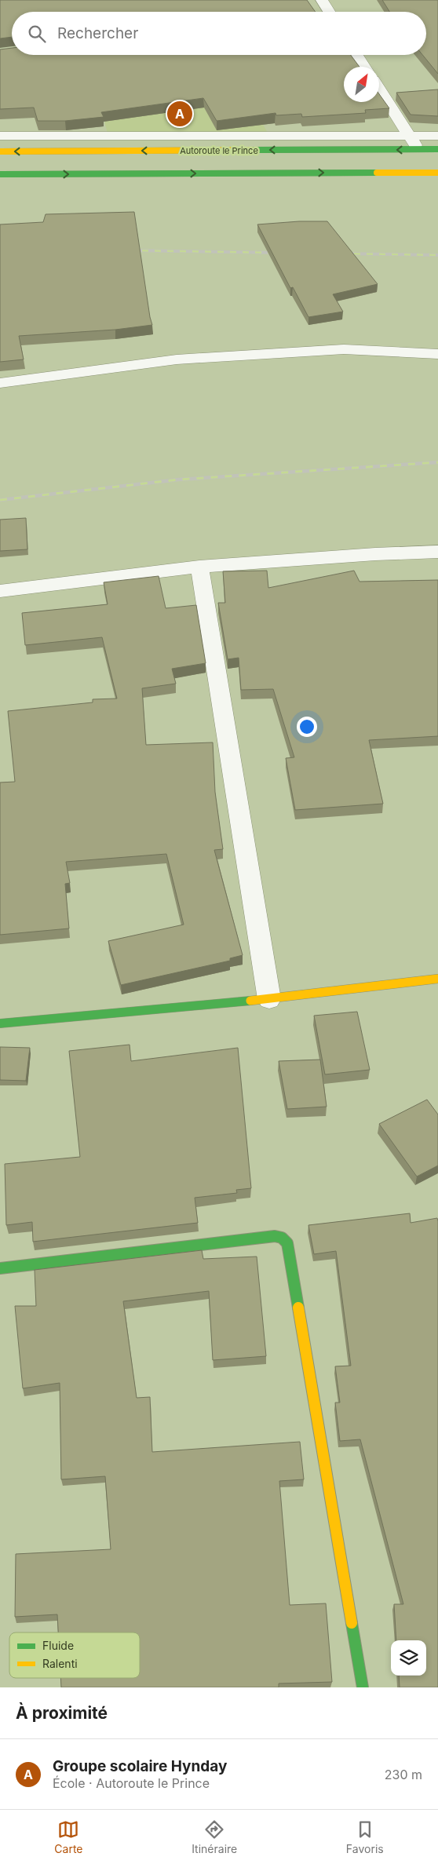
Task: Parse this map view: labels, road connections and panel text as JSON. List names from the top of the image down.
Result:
{
  "streets": {
    "main road": ["Autoroute le Prince"]
  },
  "legend": ["Fluide", "Ralenti"],
  "north": "top right",
  "page": {
    "search": "Rechercher",
    "pins": "A",
    "heading": "À proximité",
    "list": [
      {
        "mark": "A",
        "name": "Groupe scolaire Hynday",
        "note": "École · Autoroute le Prince",
        "value": "230 m"
      }
    ],
    "nav": ["Carte", "Itinéraire", "Favoris"]
  }
}
